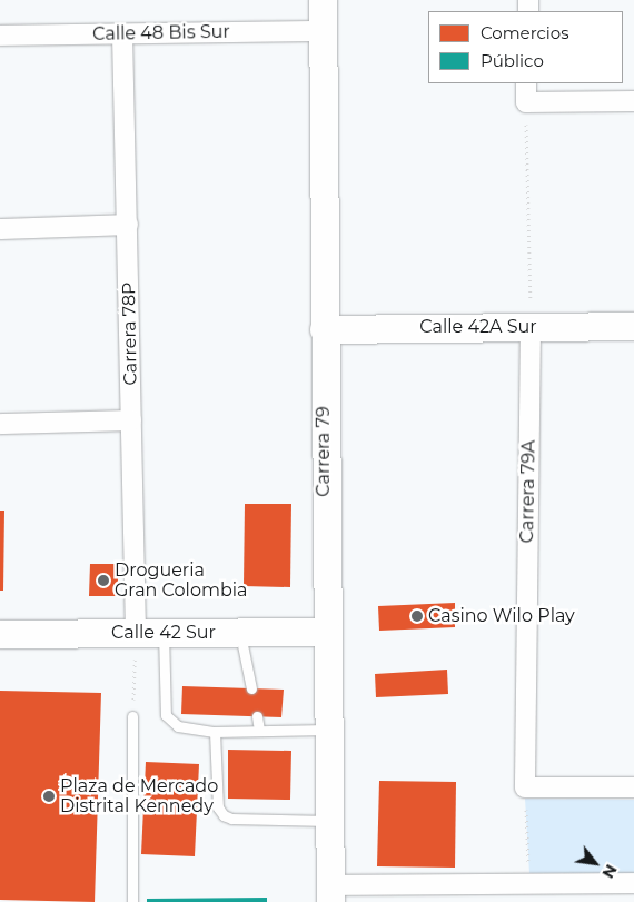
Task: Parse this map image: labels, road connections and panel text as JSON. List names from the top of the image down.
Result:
{
  "streets": {
    "street": [
      "Calle 48 Bis Sur",
      "Calle 42A Sur",
      "Carrera 78P",
      "Carrera 79",
      "Carrera 79A",
      "Calle 42 Sur"
    ]
  },
  "crossings": [
    ["Calle 48 Bis Sur", "Carrera 78P"],
    ["Calle 48 Bis Sur", "Carrera 79"],
    ["Calle 42A Sur", "Carrera 79"],
    ["Calle 42A Sur", "Carrera 79A"],
    ["Carrera 78P", "Calle 42 Sur"],
    ["Carrera 79", "Calle 42 Sur"]
  ],
  "places": ["Drogueria Gran Colombia", "Casino Wilo Play", "Plaza de Mercado Distrital Kennedy"],
  "legend": ["Comercios", "Público"],
  "north": "bottom right"
}
